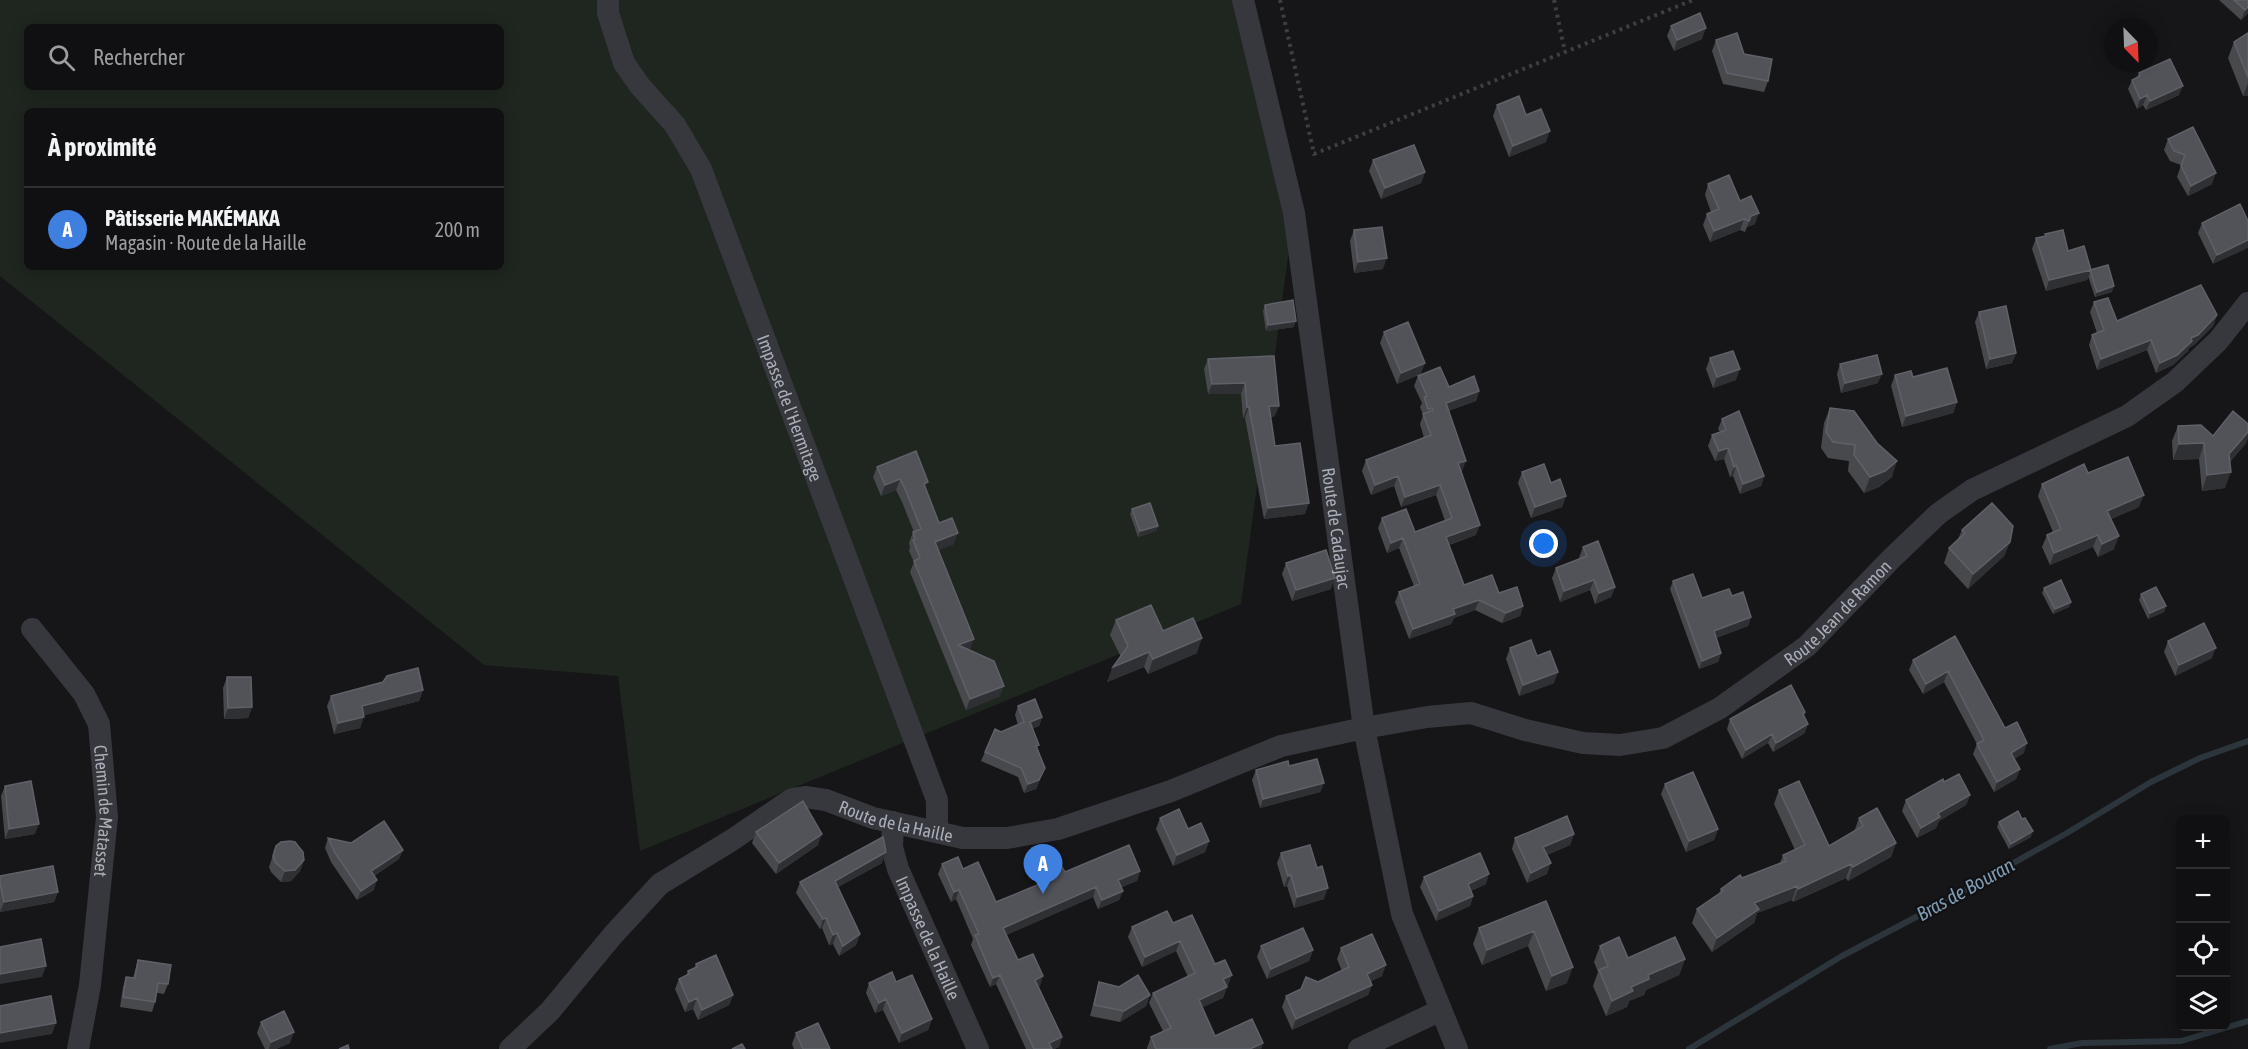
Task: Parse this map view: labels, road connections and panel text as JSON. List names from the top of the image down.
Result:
{
  "streets": {
    "street": [
      "Impasse de l'Hermitage",
      "Route de Cadaujac",
      "Route Jean de Ramon",
      "Chemin de Matasset",
      "Route de la Haille",
      "Impasse de la Haille"
    ]
  },
  "crossings": [
    ["Impasse de l'Hermitage", "Route de la Haille"],
    ["Route de Cadaujac", "Route Jean de Ramon"],
    ["Route de Cadaujac", "Route de la Haille"],
    ["Route Jean de Ramon", "Route de la Haille"],
    ["Route de la Haille", "Impasse de la Haille"]
  ],
  "water": ["Bras de Bouran"],
  "north": "bottom right",
  "page": {
    "search": "Rechercher",
    "heading": "À proximité",
    "list": [
      {
        "mark": "A",
        "name": "Pâtisserie MAKÉMAKA",
        "note": "Magasin · Route de la Haille",
        "value": "200 m"
      }
    ],
    "map_buttons": ["+", "−"],
    "pins": "A"
  }
}
